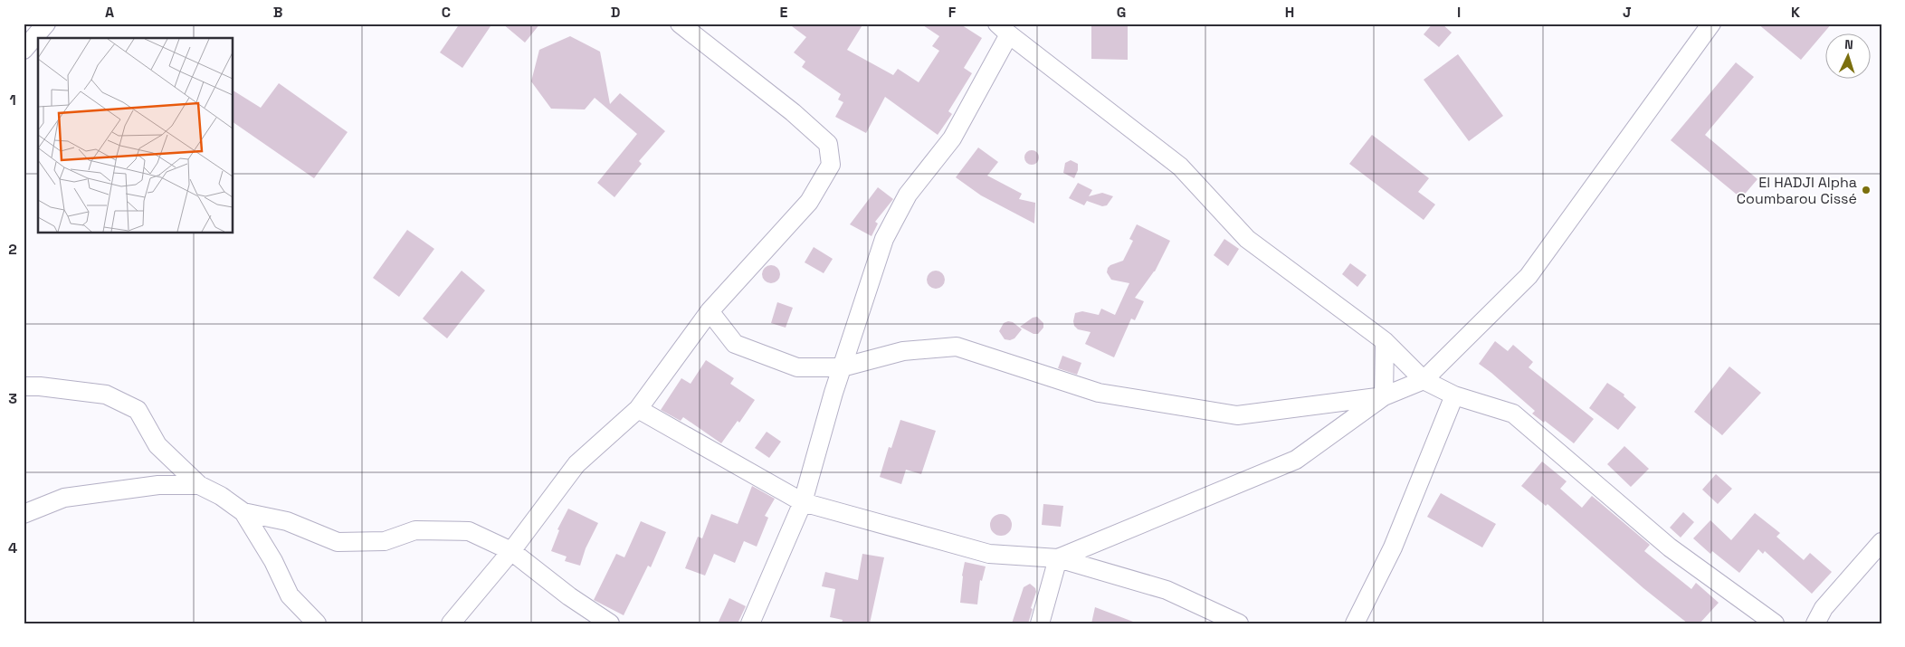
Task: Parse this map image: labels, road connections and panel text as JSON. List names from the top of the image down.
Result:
{
  "places": ["El HADJI Alpha Coumbarou Cissé"],
  "north": "top",
  "grid": {
    "columns": [
      "A",
      "B",
      "C",
      "D",
      "E",
      "F",
      "G",
      "H",
      "I",
      "J",
      "K"
    ],
    "rows": [
      "1",
      "2",
      "3",
      "4"
    ]
  }
}
